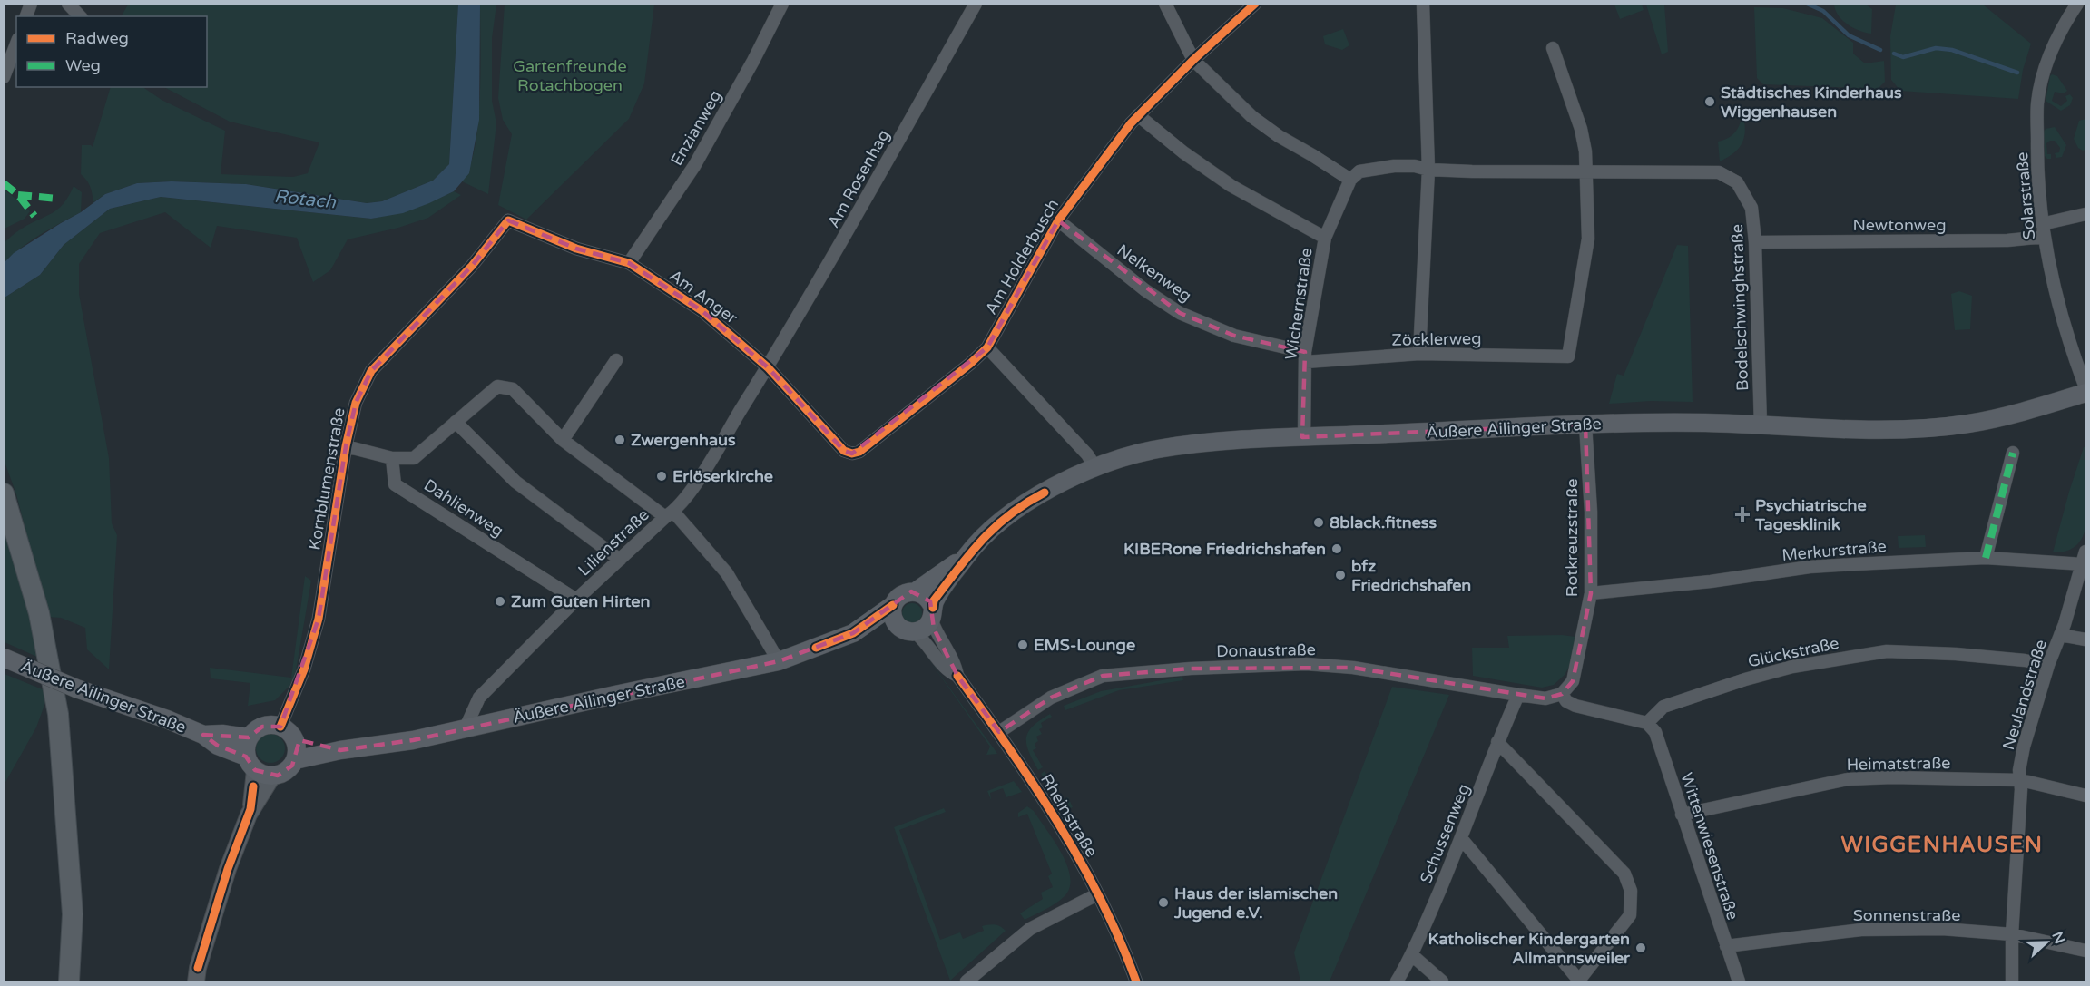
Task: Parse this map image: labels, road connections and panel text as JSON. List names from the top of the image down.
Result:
{
  "streets": {
    "main road": ["Äußere Ailinger Straße"],
    "street": [
      "Enzianweg",
      "Am Rosenhag",
      "Solarstraße",
      "Newtonweg",
      "Am Holderbusch",
      "Nelkenweg",
      "Am Anger",
      "Wichernstraße",
      "Bodelschwinghstraße",
      "Zöcklerweg",
      "Kornblumenstraße",
      "Dahlienweg",
      "Rotkreuzstraße",
      "Lilienstraße",
      "Merkurstraße",
      "Donaustraße",
      "Glückstraße",
      "Neulandstraße",
      "Heimatstraße",
      "Rheinstraße",
      "Schussenweg",
      "Wittenwiesenstraße",
      "Sonnenstraße"
    ]
  },
  "crossings": [
    ["Enzianweg", "Am Anger"],
    ["Am Rosenhag", "Am Anger"],
    ["Am Rosenhag", "Lilienstraße"],
    ["Solarstraße", "Newtonweg"],
    ["Newtonweg", "Bodelschwinghstraße"],
    ["Am Holderbusch", "Nelkenweg"],
    ["Am Holderbusch", "Am Anger"],
    ["Nelkenweg", "Wichernstraße"],
    ["Nelkenweg", "Zöcklerweg"],
    ["Am Anger", "Kornblumenstraße"],
    ["Am Anger", "Lilienstraße"],
    ["Wichernstraße", "Bodelschwinghstraße"],
    ["Wichernstraße", "Zöcklerweg"],
    ["Wichernstraße", "Äußere Ailinger Straße"],
    ["Bodelschwinghstraße", "Zöcklerweg"],
    ["Bodelschwinghstraße", "Äußere Ailinger Straße"],
    ["Äußere Ailinger Straße", "Kornblumenstraße"],
    ["Äußere Ailinger Straße", "Rotkreuzstraße"],
    ["Äußere Ailinger Straße", "Lilienstraße"],
    ["Äußere Ailinger Straße", "Rheinstraße"],
    ["Dahlienweg", "Lilienstraße"],
    ["Rotkreuzstraße", "Merkurstraße"],
    ["Rotkreuzstraße", "Donaustraße"],
    ["Merkurstraße", "Neulandstraße"],
    ["Donaustraße", "Rheinstraße"],
    ["Donaustraße", "Schussenweg"],
    ["Glückstraße", "Neulandstraße"],
    ["Glückstraße", "Wittenwiesenstraße"],
    ["Neulandstraße", "Heimatstraße"],
    ["Neulandstraße", "Sonnenstraße"],
    ["Heimatstraße", "Wittenwiesenstraße"],
    ["Wittenwiesenstraße", "Sonnenstraße"]
  ],
  "districts": ["WIGGENHAUSEN"],
  "water": ["Rotach"],
  "parks": ["Gartenfreunde Rotachbogen"],
  "places": {
    "other": [
      "Städtisches Kinderhaus Wiggenhausen",
      "Zwergenhaus",
      "Erlöserkirche",
      "8black.fitness",
      "KIBERone Friedrichshafen",
      "bfz Friedrichshafen",
      "Zum Guten Hirten",
      "EMS-Lounge",
      "Haus der islamischen Jugend e.V.",
      "Katholischer Kindergarten Allmannsweiler"
    ],
    "health": ["Psychiatrische Tagesklinik"]
  },
  "legend": ["Radweg", "Weg"],
  "north": "right"
}
